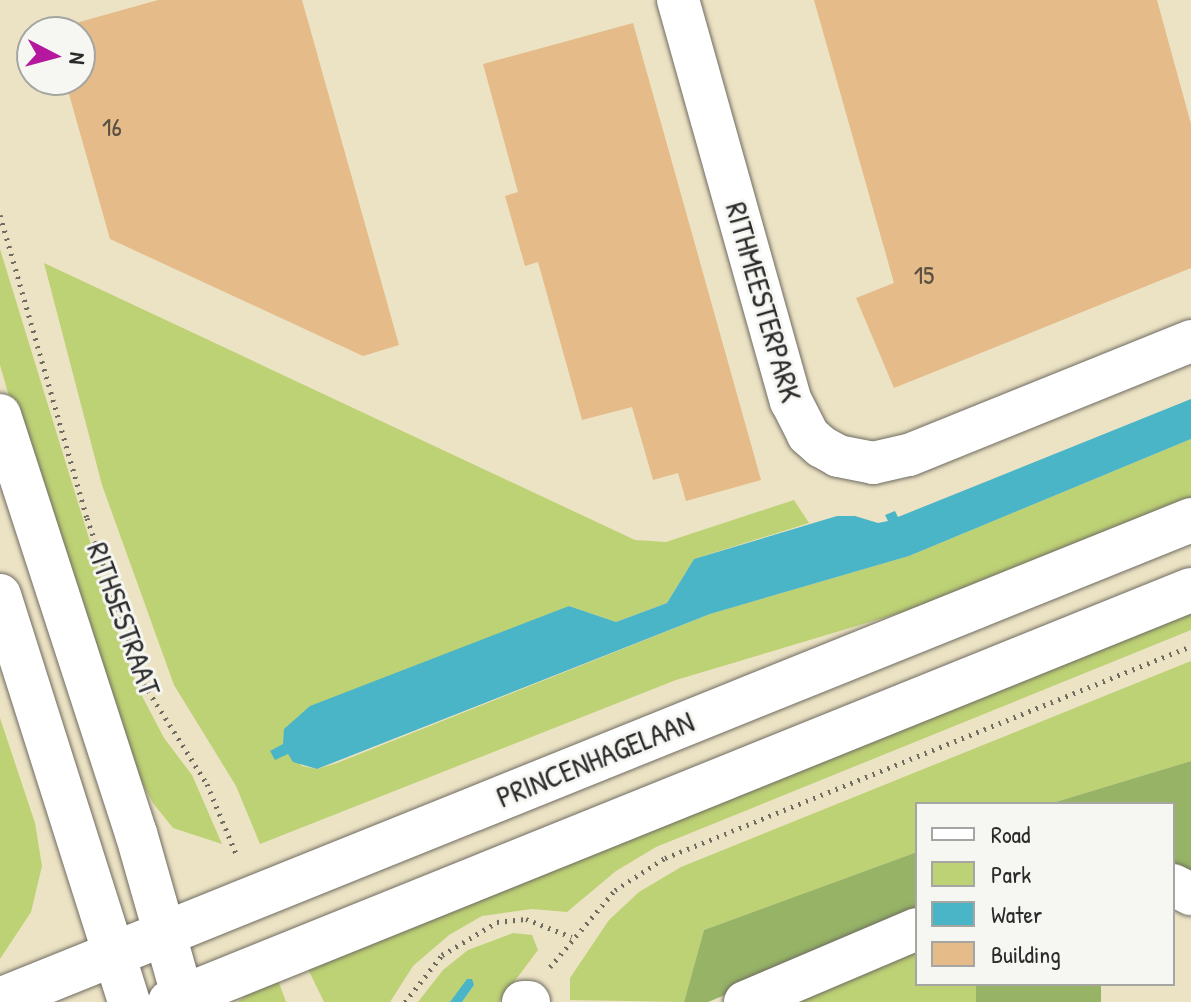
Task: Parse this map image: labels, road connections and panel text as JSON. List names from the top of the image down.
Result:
{
  "streets": {
    "main road": ["PRINCENHAGELAAN"],
    "street": ["RITHMEESTERPARK", "RITHSESTRAAT"]
  },
  "crossings": [
    ["RITHSESTRAAT", "PRINCENHAGELAAN"]
  ],
  "house_numbers": ["16", "15"],
  "legend": [
    "Road",
    "Park",
    "Water",
    "Building"
  ],
  "north": "right"
}
